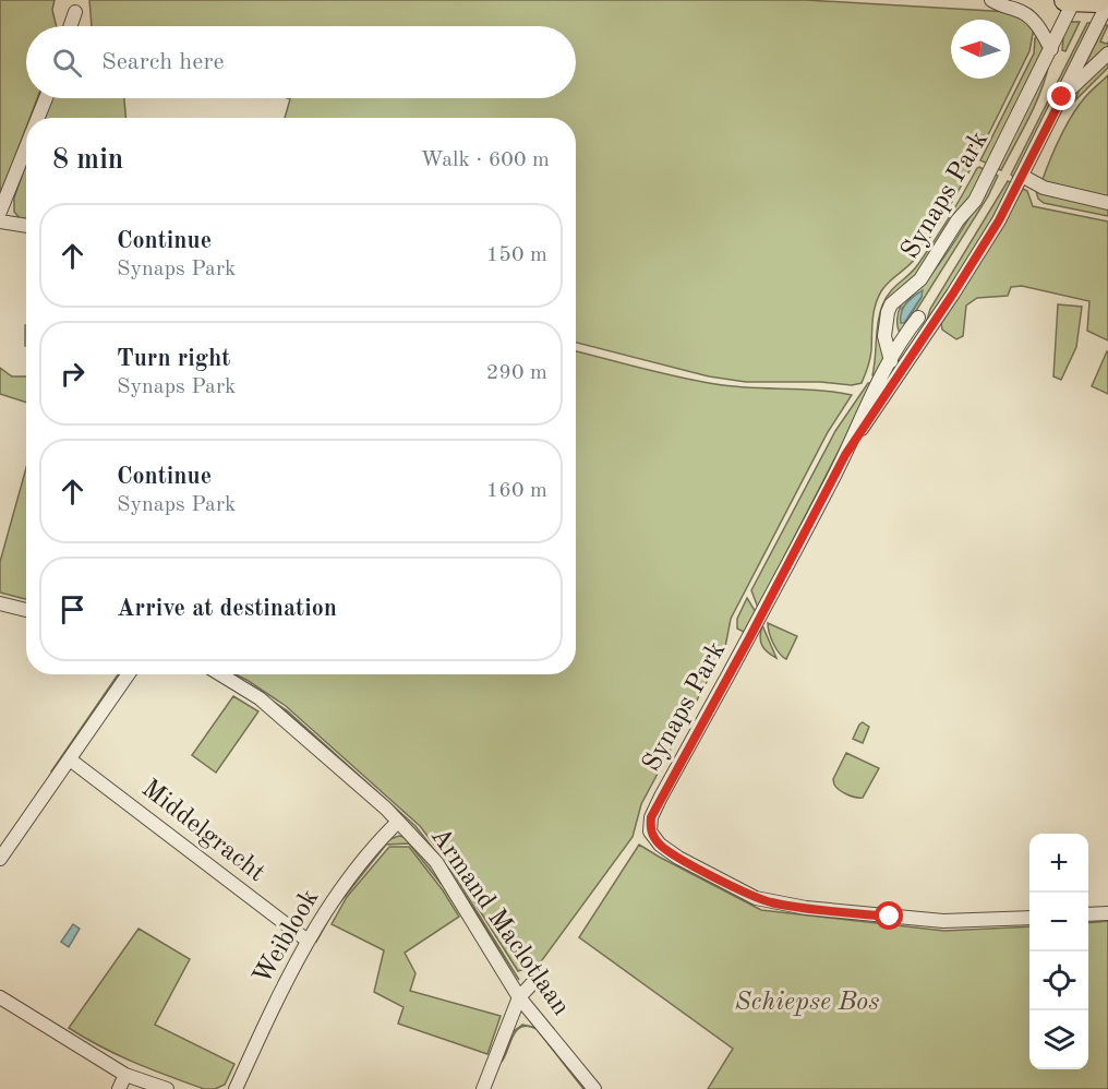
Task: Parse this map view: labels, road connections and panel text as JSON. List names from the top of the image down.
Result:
{
  "streets": {
    "street": [
      "Synaps Park",
      "Middelgracht",
      "Armand Maclotlaan",
      "Weiblook"
    ]
  },
  "crossings": [
    ["Middelgracht", "Weiblook"],
    ["Armand Maclotlaan", "Weiblook"]
  ],
  "parks": ["Schiepse Bos"],
  "north": "left",
  "page": {
    "search": "Search here",
    "heading": ["8 min", "Walk · 600 m"],
    "list": [
      ["Continue", "Synaps Park", "150 m"],
      ["Turn right", "Synaps Park", "290 m"],
      ["Continue", "Synaps Park", "160 m"],
      "Arrive at destination"
    ],
    "map_buttons": ["+", "−"]
  }
}
